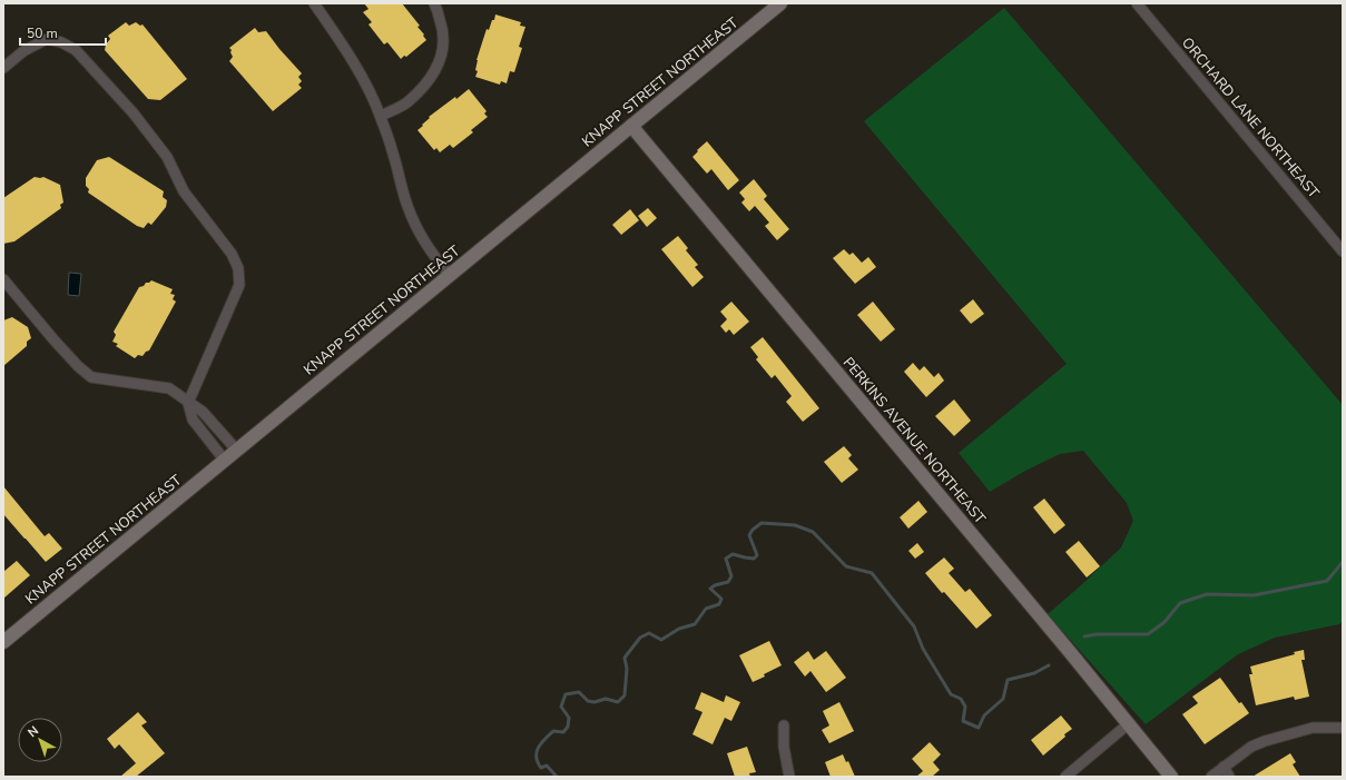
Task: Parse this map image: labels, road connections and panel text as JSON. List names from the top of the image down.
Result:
{
  "streets": {
    "main road": ["KNAPP STREET NORTHEAST", "PERKINS AVENUE NORTHEAST"],
    "street": ["ORCHARD LANE NORTHEAST"]
  },
  "crossings": [
    ["KNAPP STREET NORTHEAST", "PERKINS AVENUE NORTHEAST"]
  ],
  "scale_bar": "50 m",
  "north": "top left"
}
